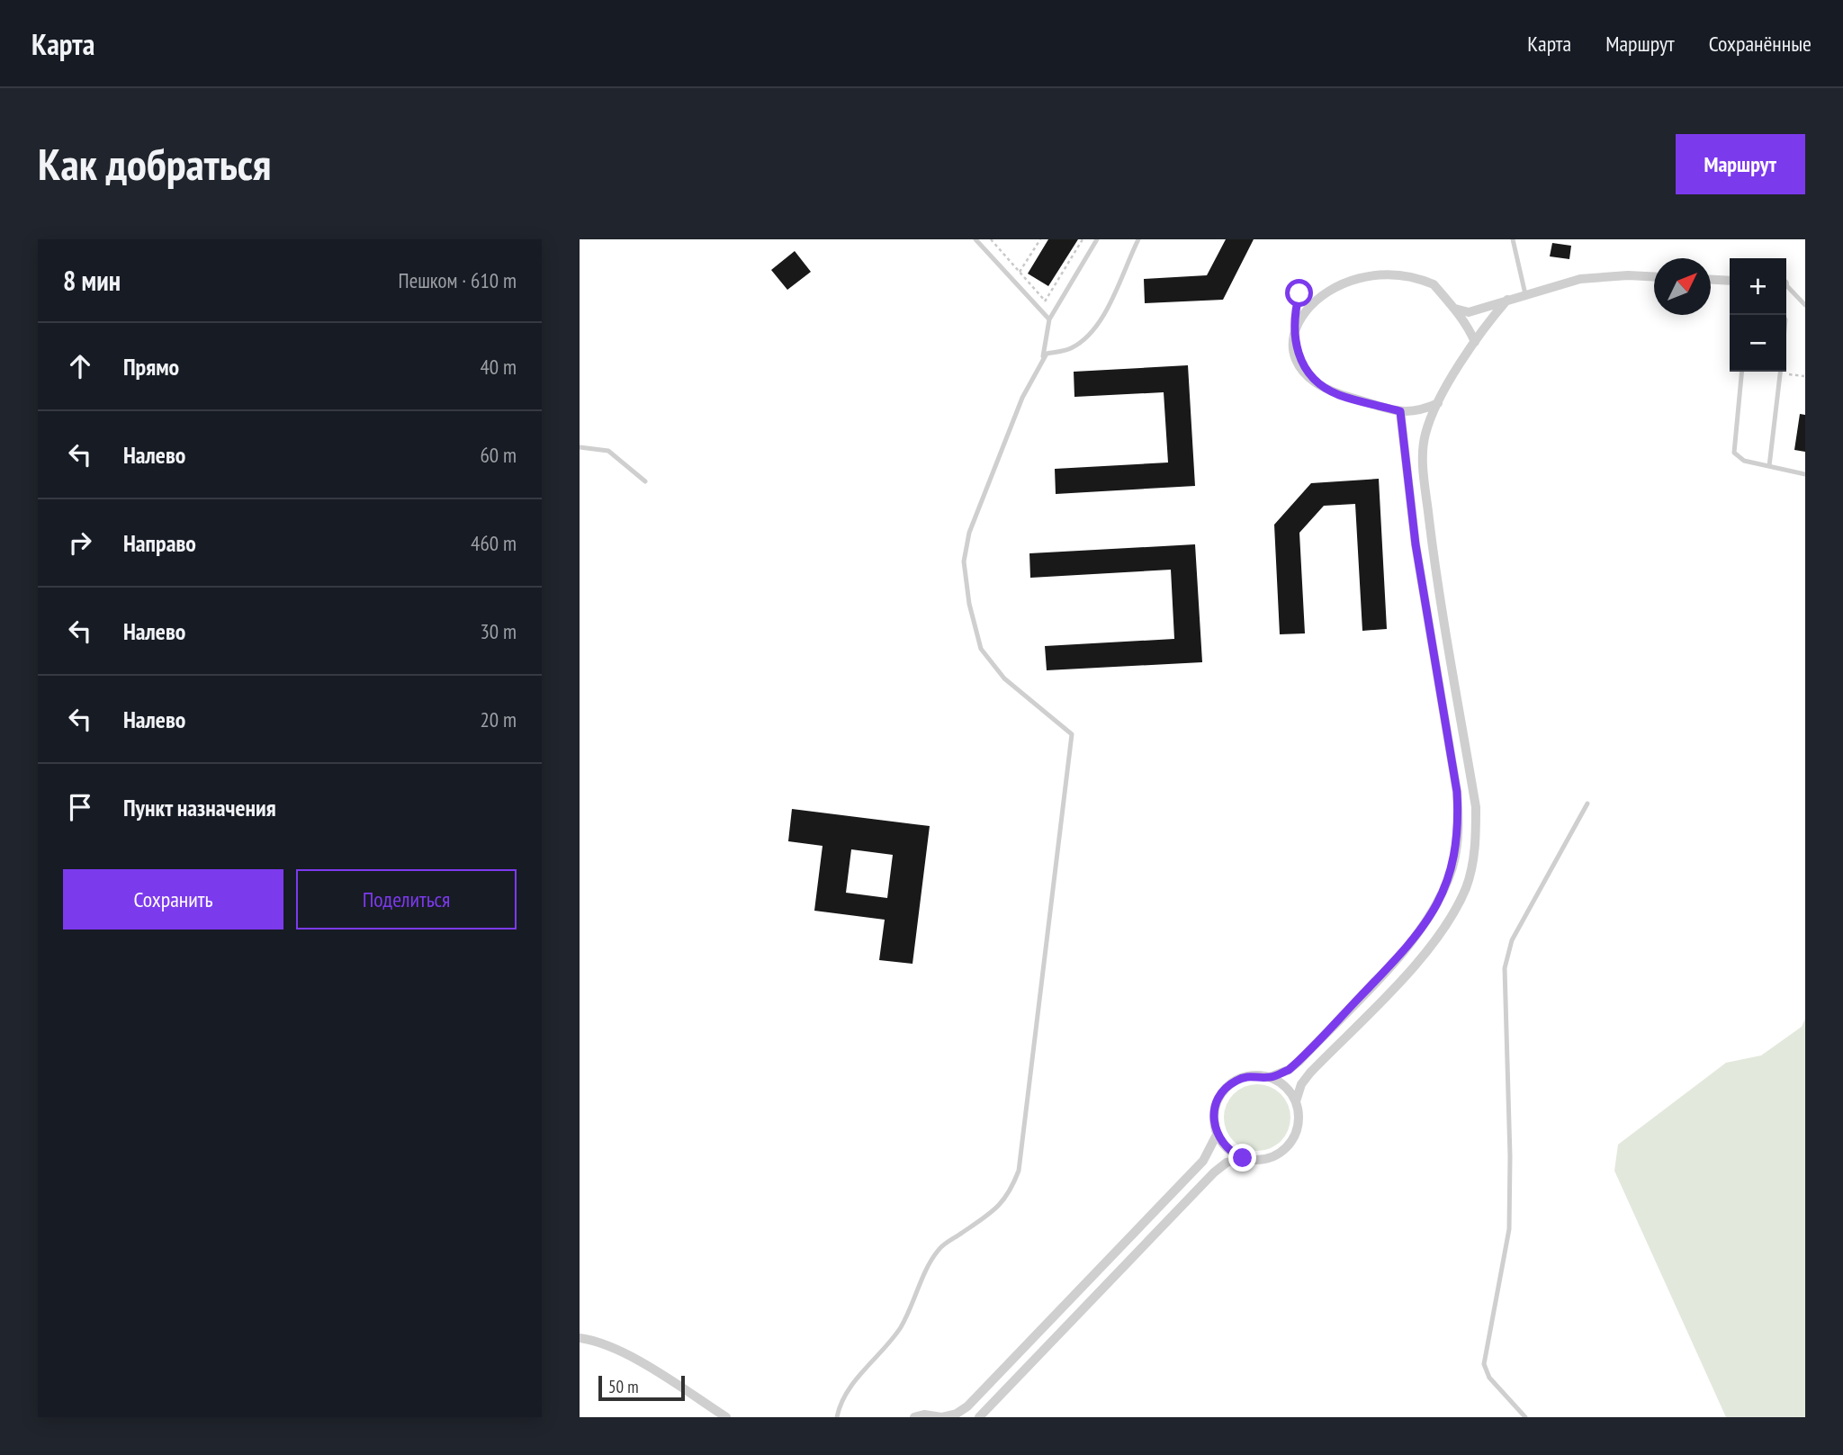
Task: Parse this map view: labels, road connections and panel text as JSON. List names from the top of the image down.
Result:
{
  "scale_bar": "50 m",
  "north": "top right",
  "page": {
    "header": "Карта",
    "nav": ["Карта", "Маршрут", "Сохранённые"],
    "buttons": [
      "Маршрут",
      ["Сохранить", "Поделиться"]
    ],
    "title": "Как добраться",
    "heading": ["8 мин", "Пешком · 610 m"],
    "map_buttons": ["+", "−"],
    "list": [
      ["Прямо", "40 m"],
      ["Налево", "60 m"],
      ["Направо", "460 m"],
      ["Налево", "30 m"],
      ["Налево", "20 m"],
      "Пункт назначения"
    ],
    "scale": "50 m"
  }
}
